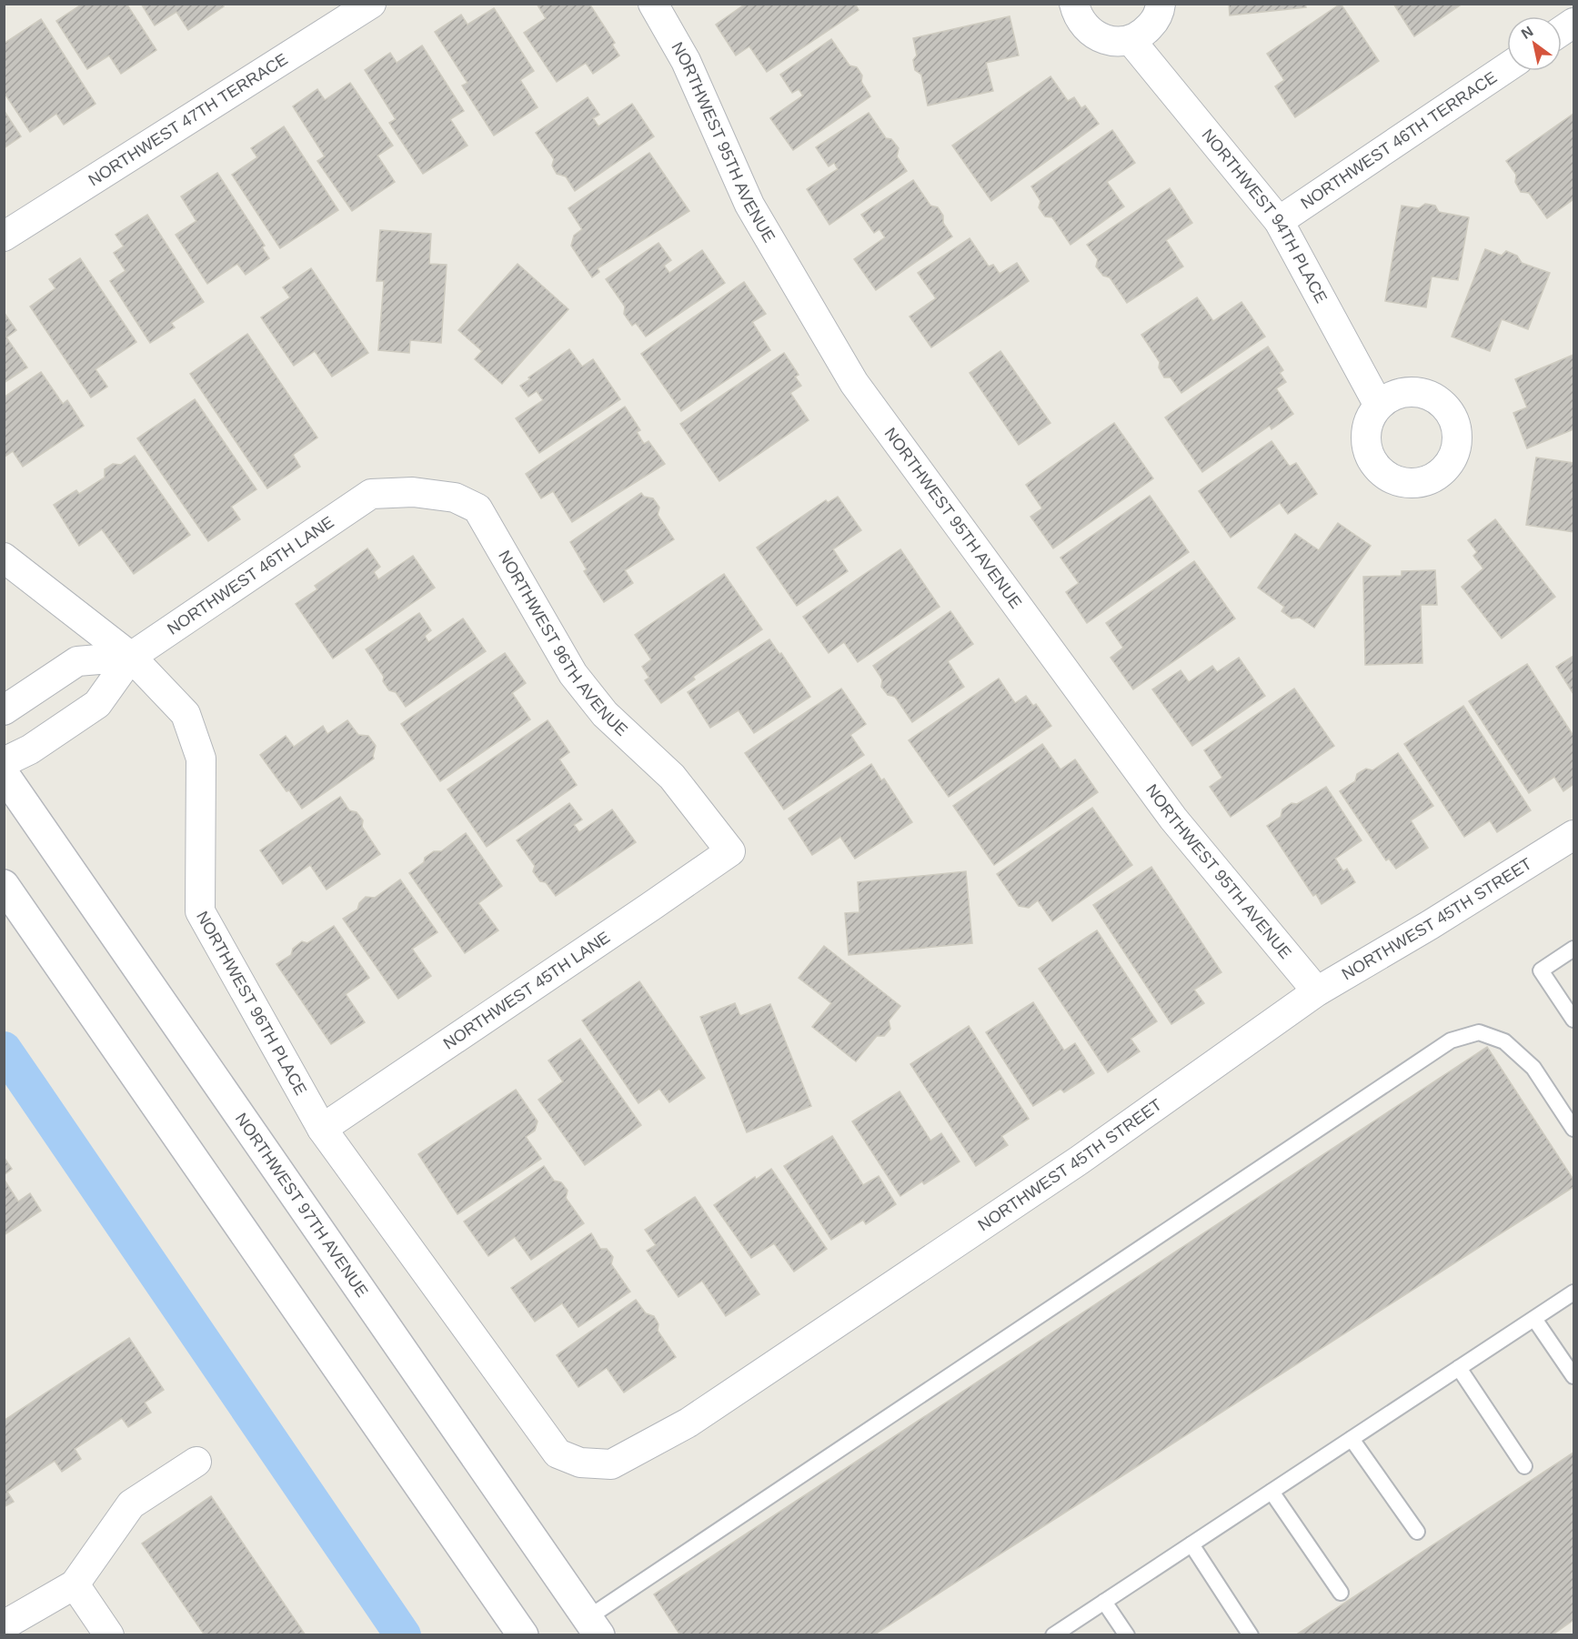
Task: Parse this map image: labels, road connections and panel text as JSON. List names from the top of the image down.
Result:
{
  "streets": {
    "street": [
      "NORTHWEST 47TH TERRACE",
      "NORTHWEST 46TH TERRACE",
      "NORTHWEST 95TH AVENUE",
      "NORTHWEST 94TH PLACE",
      "NORTHWEST 46TH LANE",
      "NORTHWEST 96TH AVENUE",
      "NORTHWEST 45TH STREET",
      "NORTHWEST 45TH LANE",
      "NORTHWEST 96TH PLACE",
      "NORTHWEST 97TH AVENUE"
    ]
  },
  "crossings": [
    ["NORTHWEST 46TH TERRACE", "NORTHWEST 94TH PLACE"],
    ["NORTHWEST 95TH AVENUE", "NORTHWEST 45TH STREET"],
    ["NORTHWEST 46TH LANE", "NORTHWEST 96TH AVENUE"],
    ["NORTHWEST 46TH LANE", "NORTHWEST 96TH PLACE"],
    ["NORTHWEST 96TH AVENUE", "NORTHWEST 45TH LANE"],
    ["NORTHWEST 45TH STREET", "NORTHWEST 96TH PLACE"],
    ["NORTHWEST 45TH LANE", "NORTHWEST 96TH PLACE"]
  ],
  "north": "top left"
}
